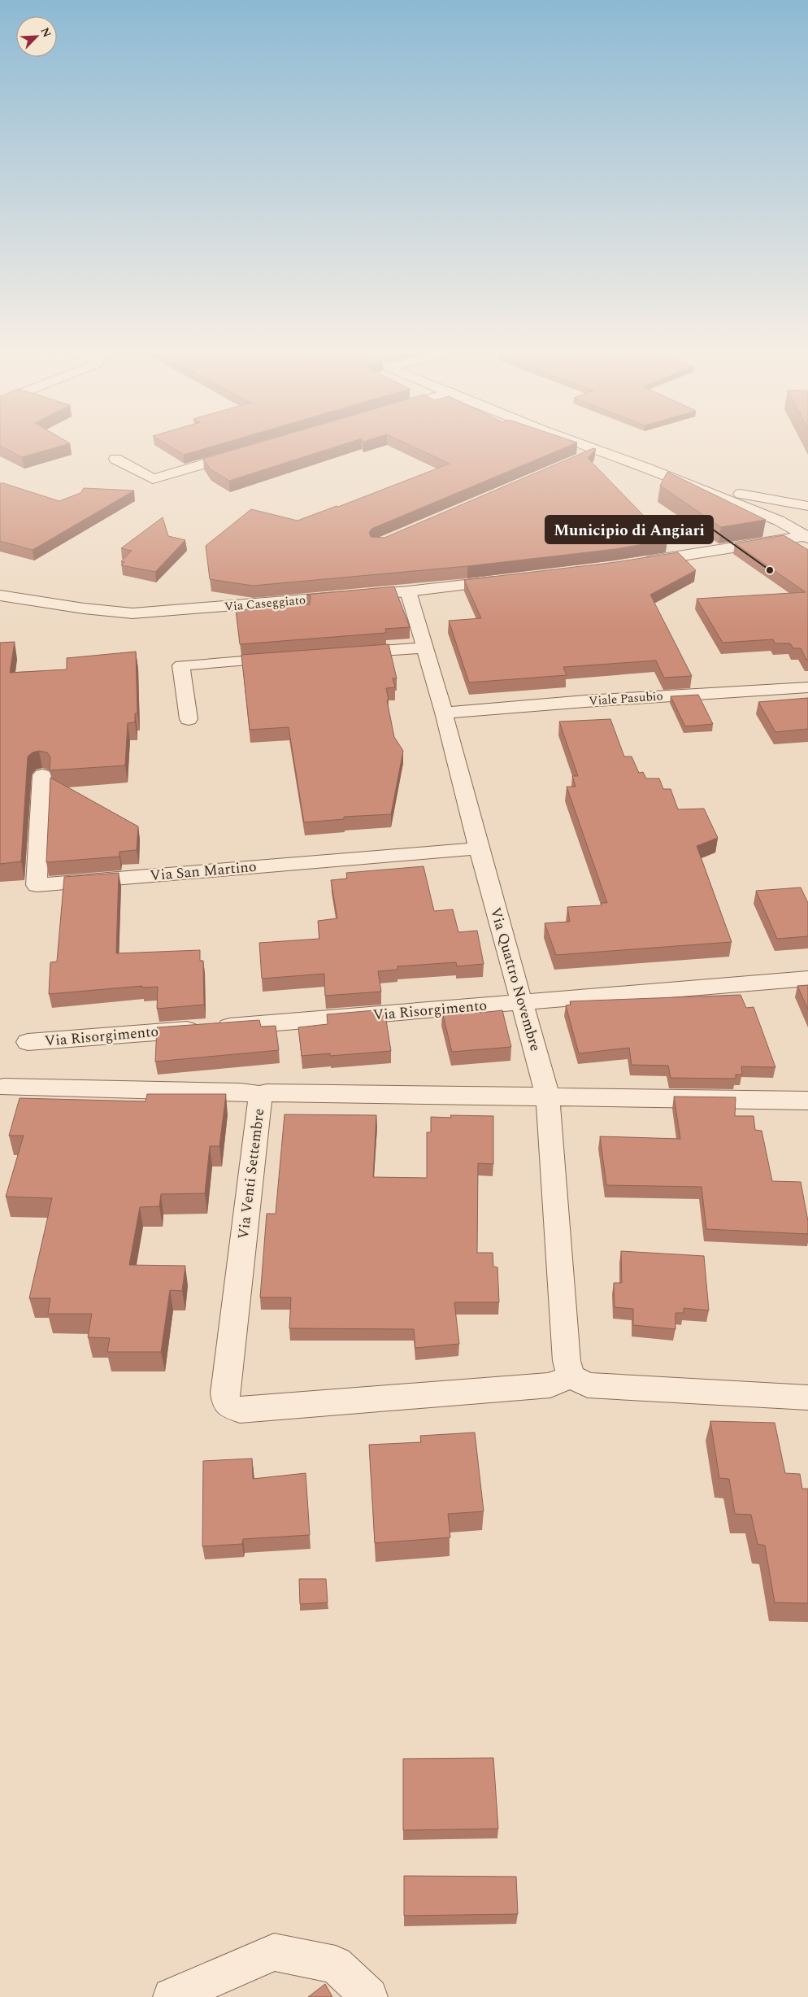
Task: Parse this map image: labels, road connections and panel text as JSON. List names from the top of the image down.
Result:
{
  "streets": {
    "street": [
      "Via Caseggiato",
      "Viale Pasubio",
      "Via San Martino",
      "Via Quattro Novembre",
      "Via Risorgimento",
      "Via Venti Settembre"
    ]
  },
  "crossings": [
    ["Via Caseggiato", "Via Quattro Novembre"],
    ["Viale Pasubio", "Via Quattro Novembre"],
    ["Via San Martino", "Via Quattro Novembre"],
    ["Via Quattro Novembre", "Via Risorgimento"],
    ["Via Quattro Novembre", "Via Venti Settembre"]
  ],
  "places": ["Municipio di Angiari"],
  "north": "top right"
}
